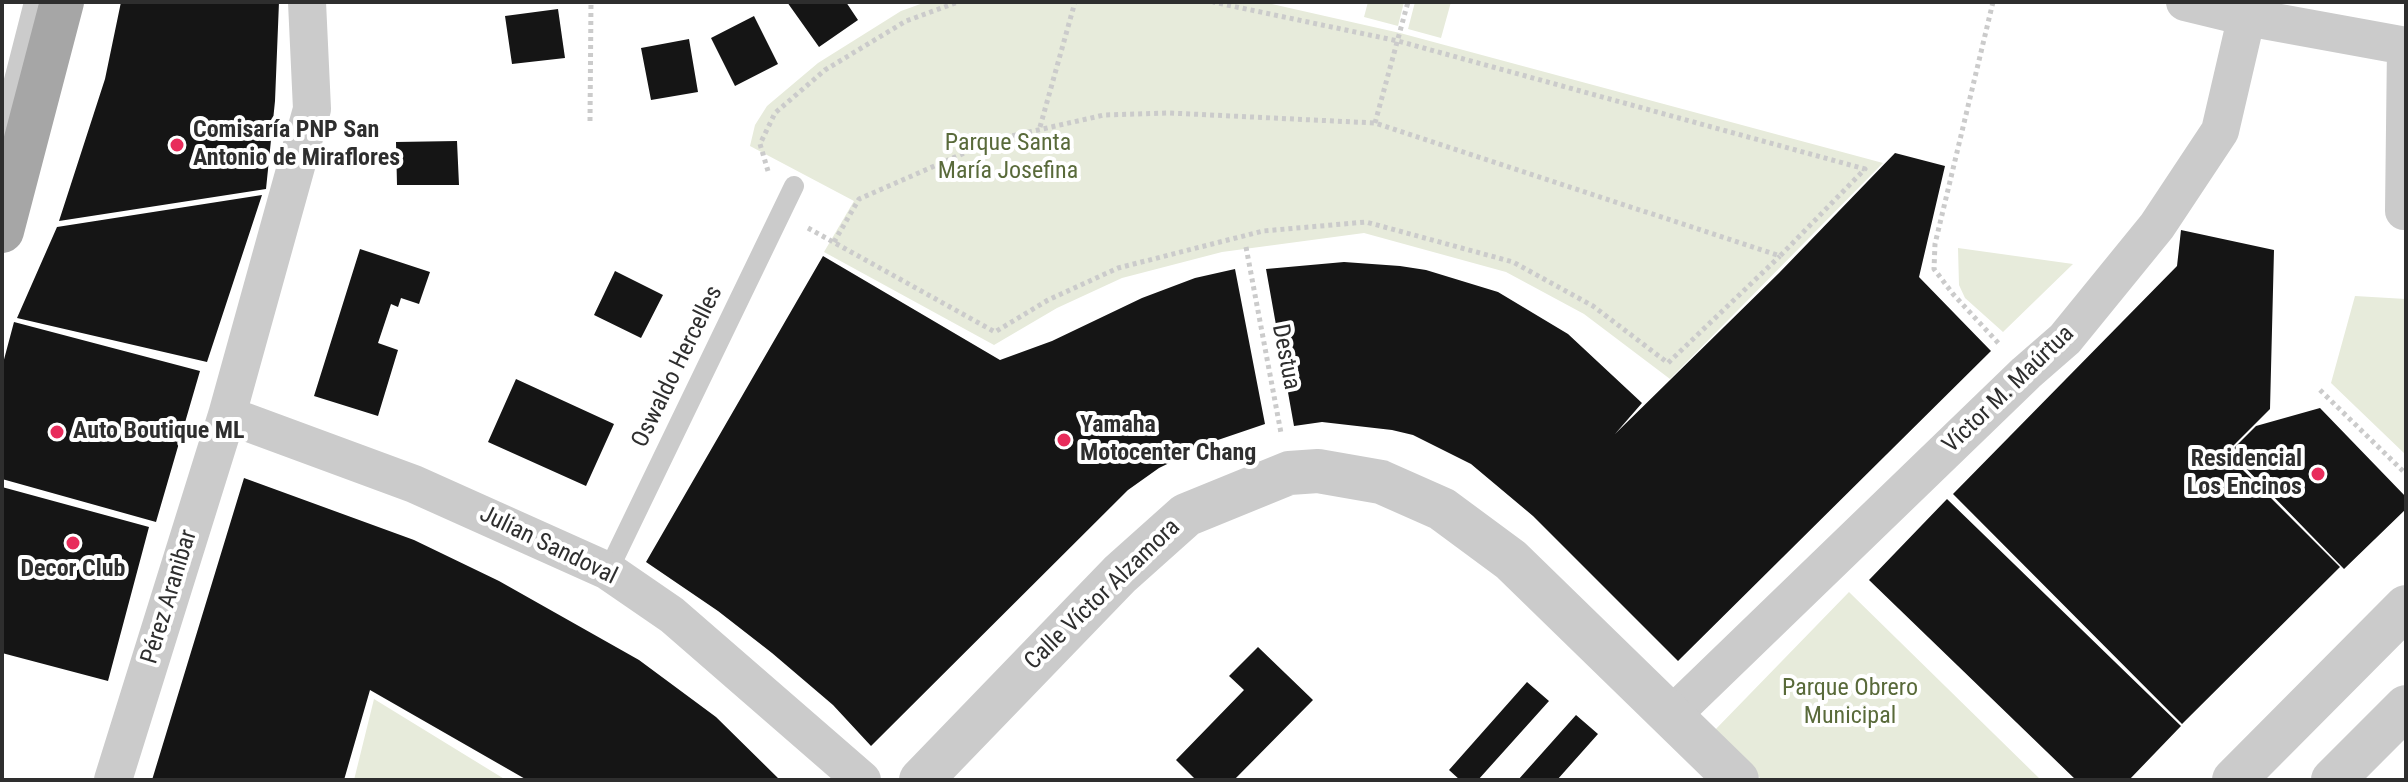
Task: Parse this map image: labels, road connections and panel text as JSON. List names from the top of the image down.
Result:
{
  "streets": {
    "street": [
      "Víctor M. Maúrtua",
      "Julian Sandoval",
      "Calle Víctor Alzamora",
      "Pérez Aranibar"
    ],
    "lane": ["Oswaldo Hercelles"],
    "path": ["Destua"]
  },
  "crossings": [
    ["Destua", "Calle Víctor Alzamora"],
    ["Oswaldo Hercelles", "Julian Sandoval"],
    ["Víctor M. Maúrtua", "Calle Víctor Alzamora"],
    ["Julian Sandoval", "Pérez Aranibar"]
  ],
  "parks": ["Parque Santa María Josefina", "Parque Obrero Municipal"],
  "places": [
    "Comisaría PNP San Antonio de Miraflores",
    "Auto Boutique ML",
    "Yamaha Motocenter Chang",
    "Residencial Los Encinos",
    "Decor Club"
  ]
}
